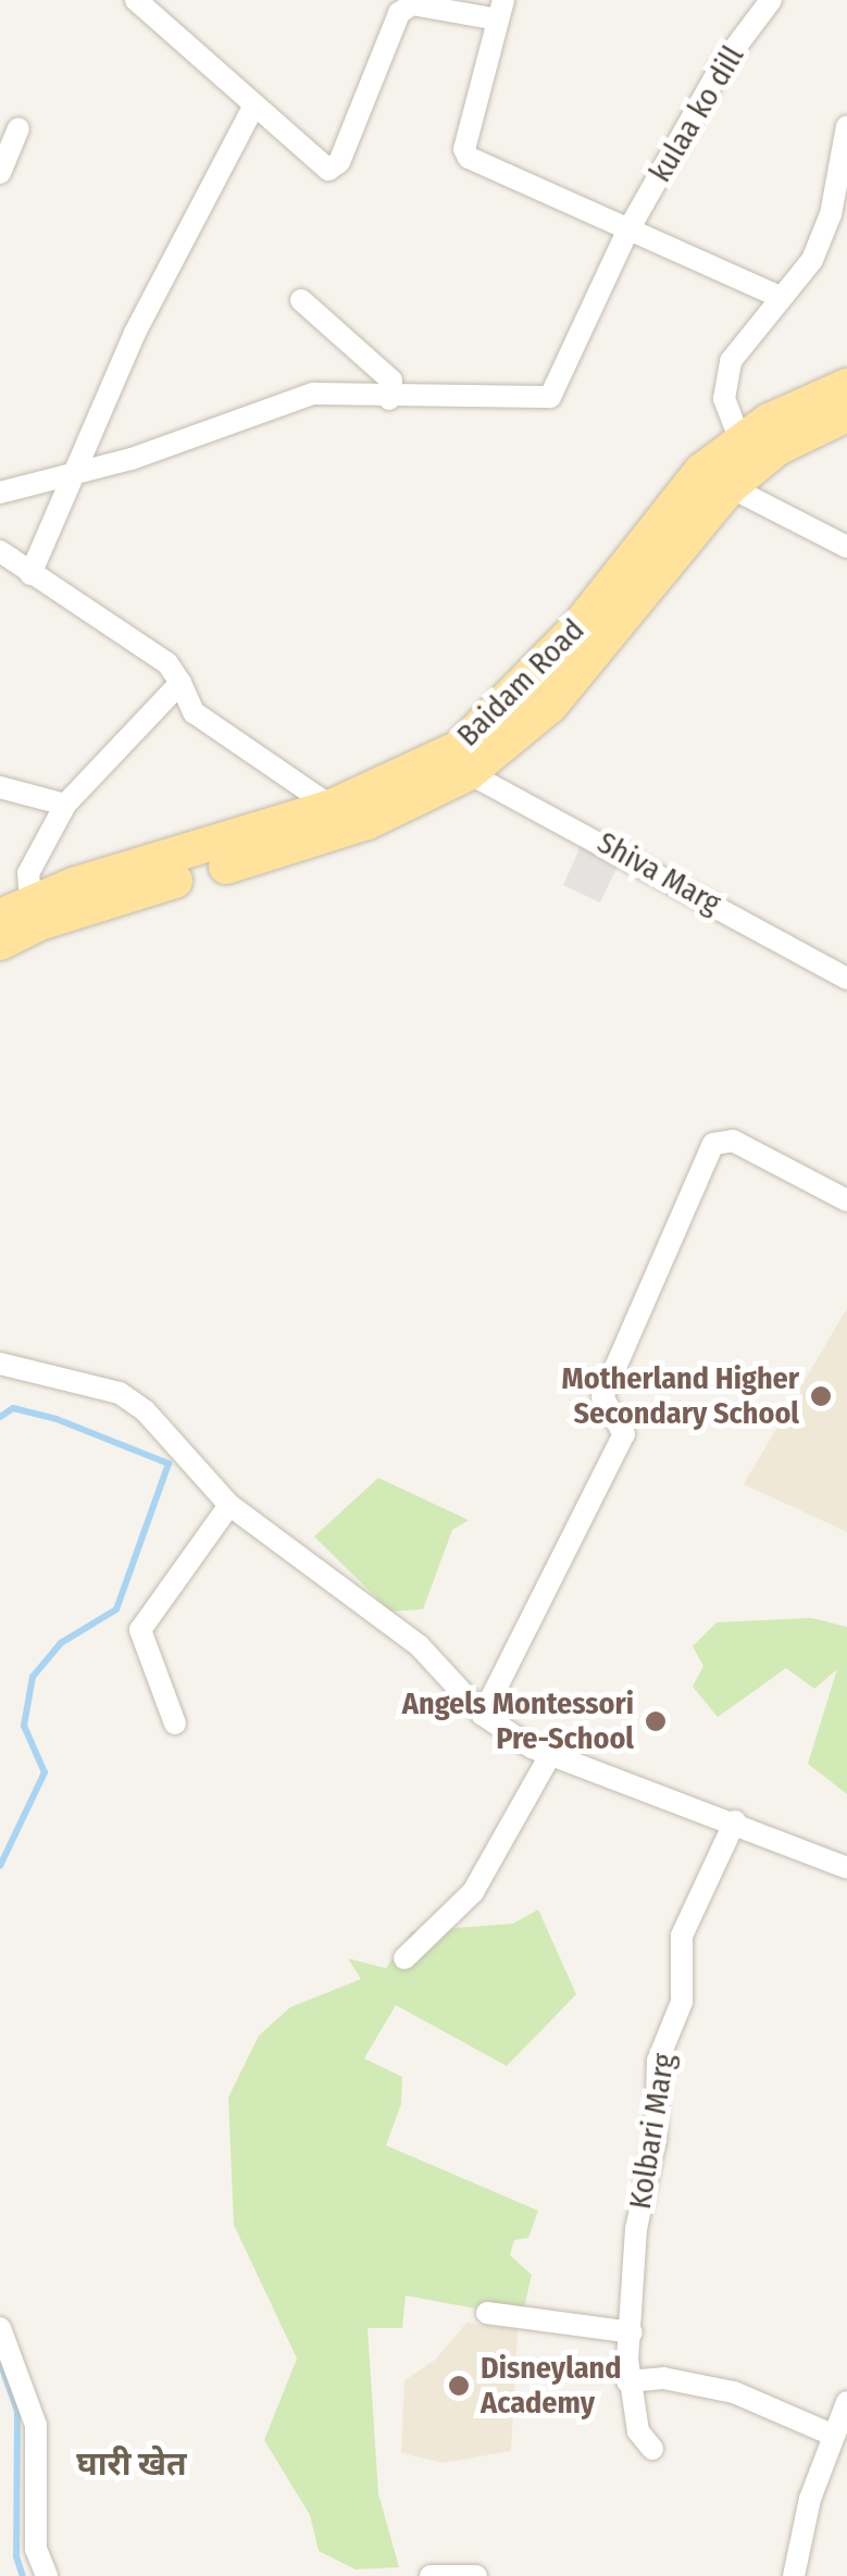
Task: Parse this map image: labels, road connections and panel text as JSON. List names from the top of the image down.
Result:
{
  "streets": {
    "main road": ["Baidam Road"],
    "street": ["kulaa ko dill", "Shiva Marg", "Kolbari Marg"]
  },
  "crossings": [
    ["Baidam Road", "Shiva Marg"]
  ],
  "districts": ["घारी खेत"],
  "places": ["Motherland Higher Secondary School", "Angels Montessori Pre-School", "Disneyland Academy"]
}
